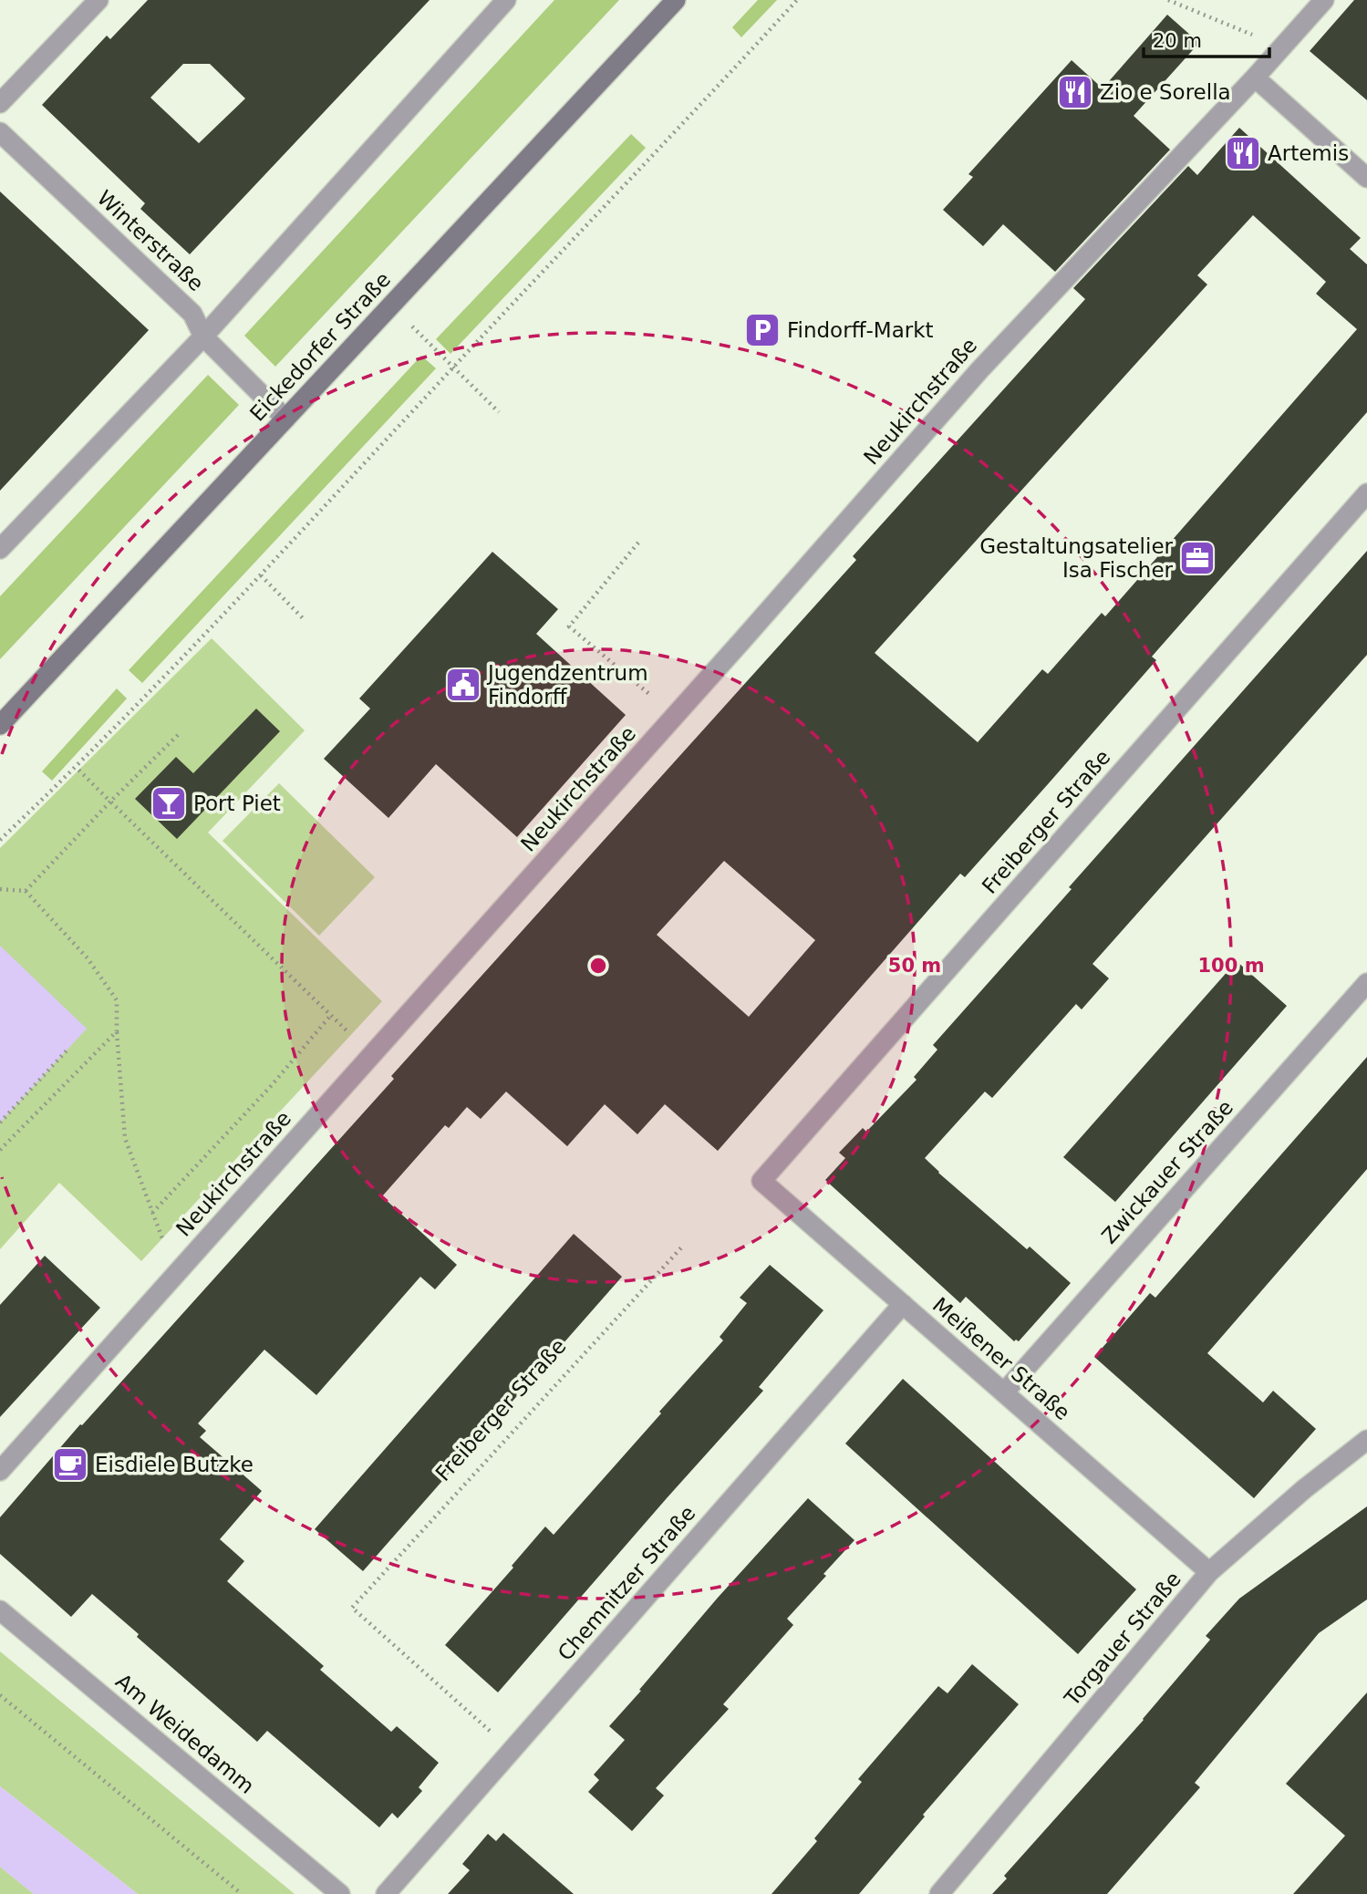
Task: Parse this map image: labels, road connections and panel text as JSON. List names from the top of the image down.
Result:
{
  "streets": {
    "main road": ["Eickedorfer Straße"],
    "street": [
      "Winterstraße",
      "Neukirchstraße",
      "Freiberger Straße",
      "Zwickauer Straße",
      "Meißener Straße",
      "Chemnitzer Straße",
      "Torgauer Straße",
      "Am Weidedamm"
    ]
  },
  "crossings": [
    ["Winterstraße", "Eickedorfer Straße"],
    ["Freiberger Straße", "Meißener Straße"],
    ["Freiberger Straße", "Chemnitzer Straße"],
    ["Zwickauer Straße", "Meißener Straße"],
    ["Meißener Straße", "Chemnitzer Straße"],
    ["Meißener Straße", "Torgauer Straße"]
  ],
  "places": {
    "restaurant": ["Zio e Sorella", "Artemis"],
    "parking": ["Findorff-Markt"],
    "office": ["Gestaltungsatelier Isa Fischer"],
    "public building": ["Jugendzentrum Findorff"],
    "bar": ["Port Piet"],
    "cafe": ["Eisdiele Butzke"]
  },
  "scale_bar": "20 m",
  "rings": ["50 m", "100 m"]
}
